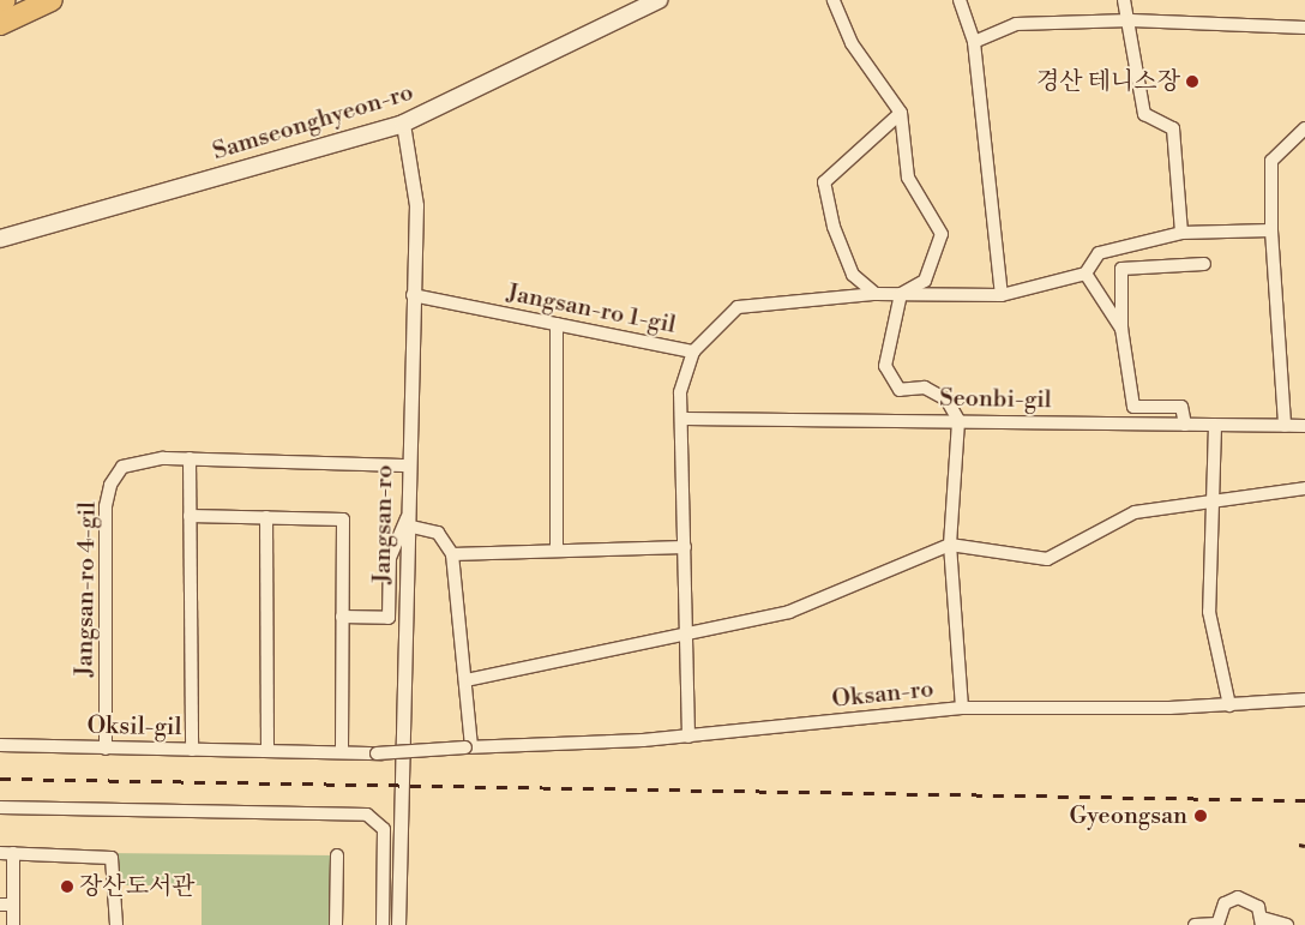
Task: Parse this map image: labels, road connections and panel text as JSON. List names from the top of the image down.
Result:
{
  "streets": {
    "main road": ["Samseonghyeon-ro"],
    "street": [
      "Jangsan-ro 1-gil",
      "Seonbi-gil",
      "Jangsan-ro",
      "Jangsan-ro 4-gil",
      "Oksan-ro",
      "Oksil-gil"
    ]
  },
  "crossings": [
    ["Samseonghyeon-ro", "Jangsan-ro"],
    ["Jangsan-ro 1-gil", "Seonbi-gil"],
    ["Jangsan-ro 1-gil", "Jangsan-ro"],
    ["Jangsan-ro 1-gil", "Oksan-ro"],
    ["Jangsan-ro", "Jangsan-ro 4-gil"],
    ["Jangsan-ro 4-gil", "Oksil-gil"],
    ["Oksan-ro", "Oksil-gil"]
  ],
  "places": ["경산 테니스장", "Gyeongsan", "장산도서관"]
}
